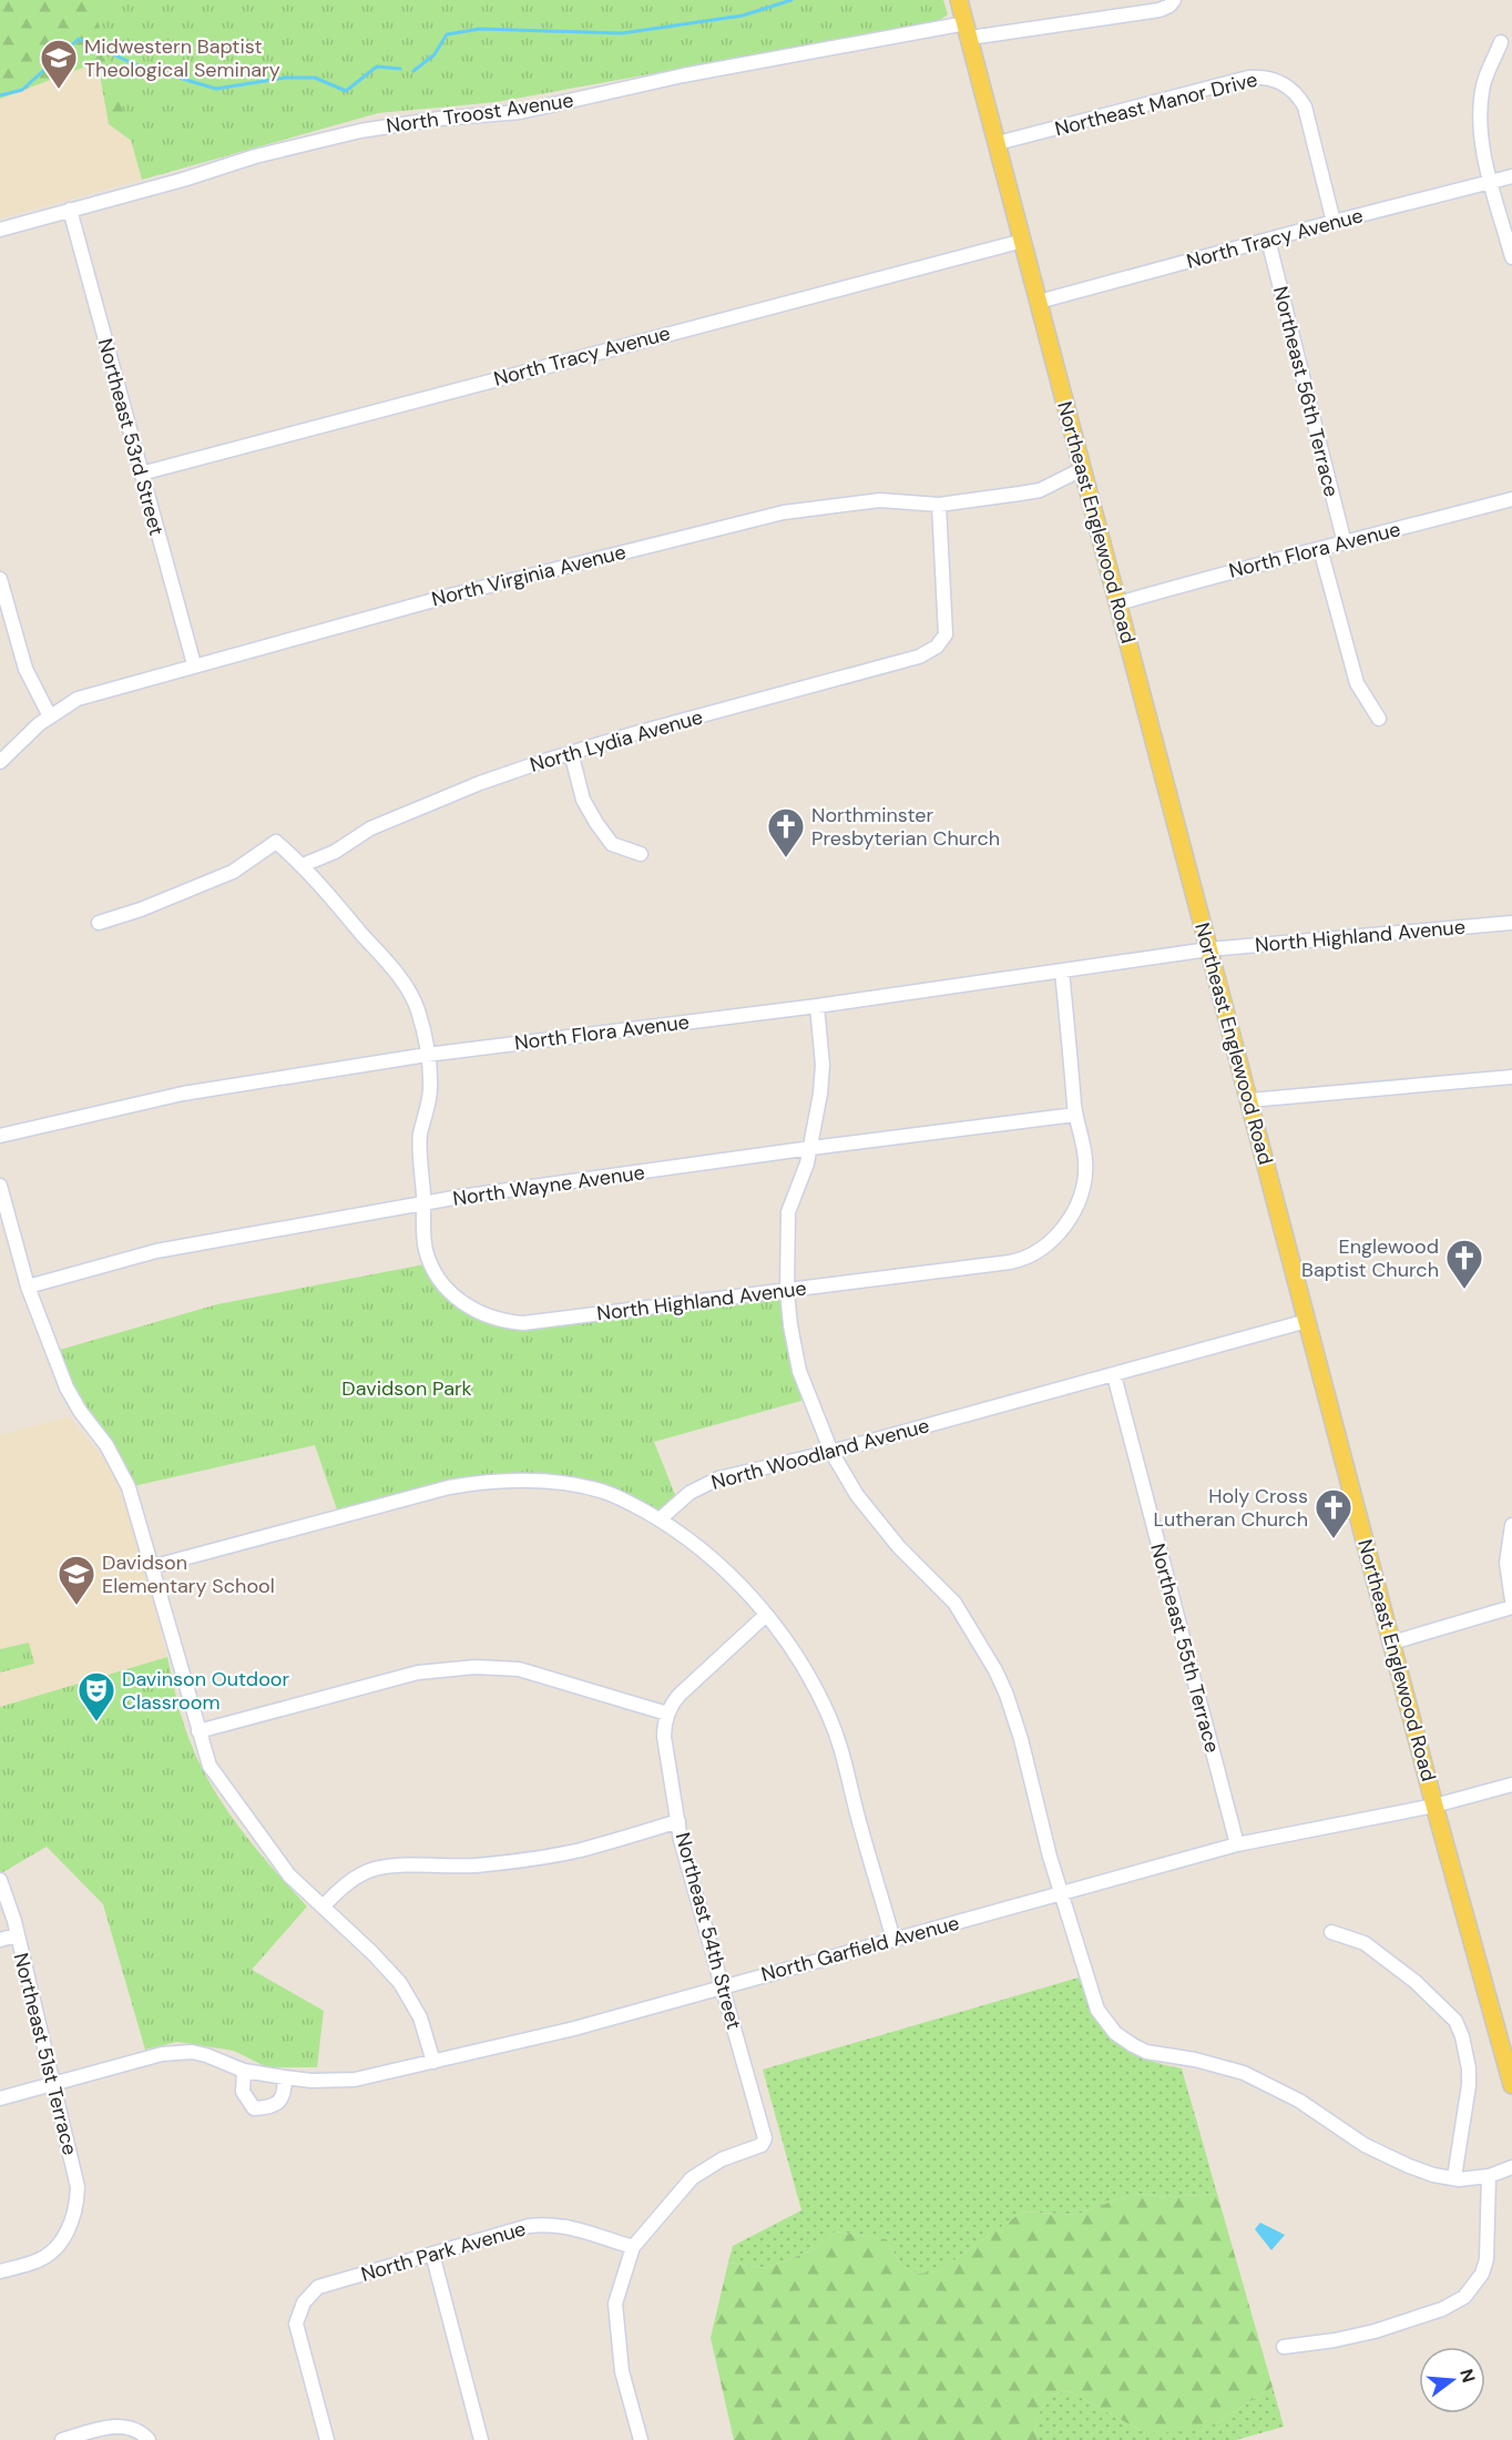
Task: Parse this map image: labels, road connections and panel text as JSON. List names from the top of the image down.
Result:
{
  "streets": {
    "main road": ["Northeast Englewood Road"],
    "street": [
      "Northeast Manor Drive",
      "North Troost Avenue",
      "North Tracy Avenue",
      "Northeast 56th Terrace",
      "Northeast 53rd Street",
      "North Flora Avenue",
      "North Virginia Avenue",
      "North Lydia Avenue",
      "North Highland Avenue",
      "North Wayne Avenue",
      "North Woodland Avenue",
      "Northeast 55th Terrace",
      "Northeast 54th Street",
      "North Garfield Avenue",
      "Northeast 51st Terrace",
      "North Park Avenue"
    ]
  },
  "crossings": [
    ["Northeast Manor Drive", "North Tracy Avenue"],
    ["Northeast Manor Drive", "Northeast Englewood Road"],
    ["North Troost Avenue", "Northeast 53rd Street"],
    ["North Troost Avenue", "Northeast Englewood Road"],
    ["North Tracy Avenue", "Northeast 56th Terrace"],
    ["North Tracy Avenue", "Northeast 53rd Street"],
    ["North Tracy Avenue", "Northeast Englewood Road"],
    ["Northeast 56th Terrace", "North Flora Avenue"],
    ["Northeast 53rd Street", "North Virginia Avenue"],
    ["Northeast Englewood Road", "North Flora Avenue"],
    ["Northeast Englewood Road", "North Virginia Avenue"],
    ["Northeast Englewood Road", "North Highland Avenue"],
    ["Northeast Englewood Road", "North Woodland Avenue"],
    ["Northeast Englewood Road", "North Garfield Avenue"],
    ["North Flora Avenue", "North Highland Avenue"],
    ["North Virginia Avenue", "North Lydia Avenue"],
    ["North Highland Avenue", "North Wayne Avenue"],
    ["North Woodland Avenue", "Northeast 55th Terrace"],
    ["Northeast 55th Terrace", "North Garfield Avenue"],
    ["Northeast 54th Street", "North Garfield Avenue"],
    ["Northeast 54th Street", "North Park Avenue"],
    ["North Garfield Avenue", "Northeast 51st Terrace"]
  ],
  "parks": ["Davidson Park"],
  "places": {
    "school or university": ["Midwestern Baptist Theological Seminary", "Davidson Elementary School"],
    "church": ["Northminster Presbyterian Church", "Englewood Baptist Church", "Holy Cross Lutheran Church"],
    "theatre": ["Davinson Outdoor Classroom"]
  },
  "north": "right"
}
